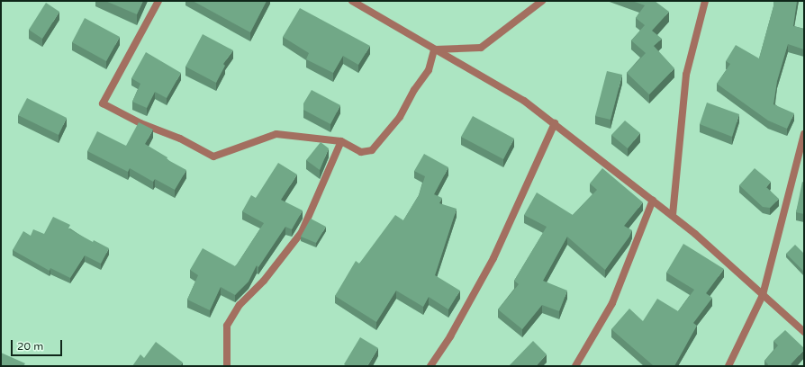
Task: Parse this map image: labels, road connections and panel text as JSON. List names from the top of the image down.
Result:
{
  "scale_bar": "20 m"
}
